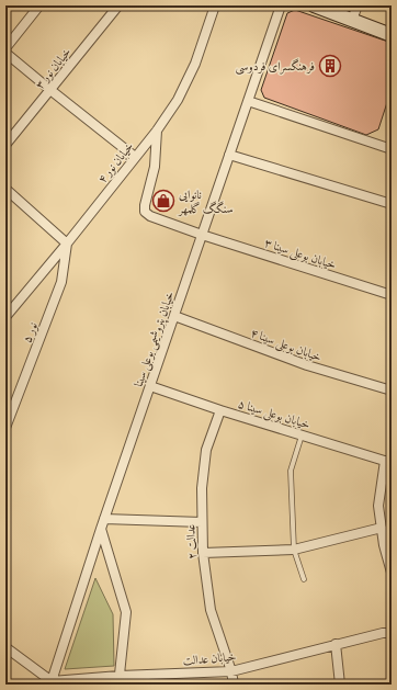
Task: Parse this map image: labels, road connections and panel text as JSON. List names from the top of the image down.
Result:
{
  "streets": {
    "street": [
      "خیابان نور ۳",
      "خیابان نور ۴",
      "خیابان بوعلی سینا ۳",
      "نور ۵",
      "خیابان پتروشیمی بوعلی سینا",
      "خیابان بوعلی سینا ۴",
      "خیابان بوعلی سینا ۵",
      "عدالت ۲",
      "خیابان عدالت"
    ]
  },
  "crossings": [
    ["خیابان نور ۴", "خیابان بوعلی سینا ۳"],
    ["خیابان نور ۴", "نور ۵"],
    ["خیابان بوعلی سینا ۳", "خیابان پتروشیمی بوعلی سینا"],
    ["خیابان پتروشیمی بوعلی سینا", "خیابان بوعلی سینا ۴"],
    ["خیابان پتروشیمی بوعلی سینا", "خیابان بوعلی سینا ۵"],
    ["خیابان پتروشیمی بوعلی سینا", "خیابان عدالت"],
    ["خیابان بوعلی سینا ۵", "عدالت ۲"],
    ["عدالت ۲", "خیابان عدالت"]
  ],
  "places": {
    "building": ["فرهنگسرای فردوسی"],
    "shop": ["نانوایی سنگگ گلمهر"]
  }
}
